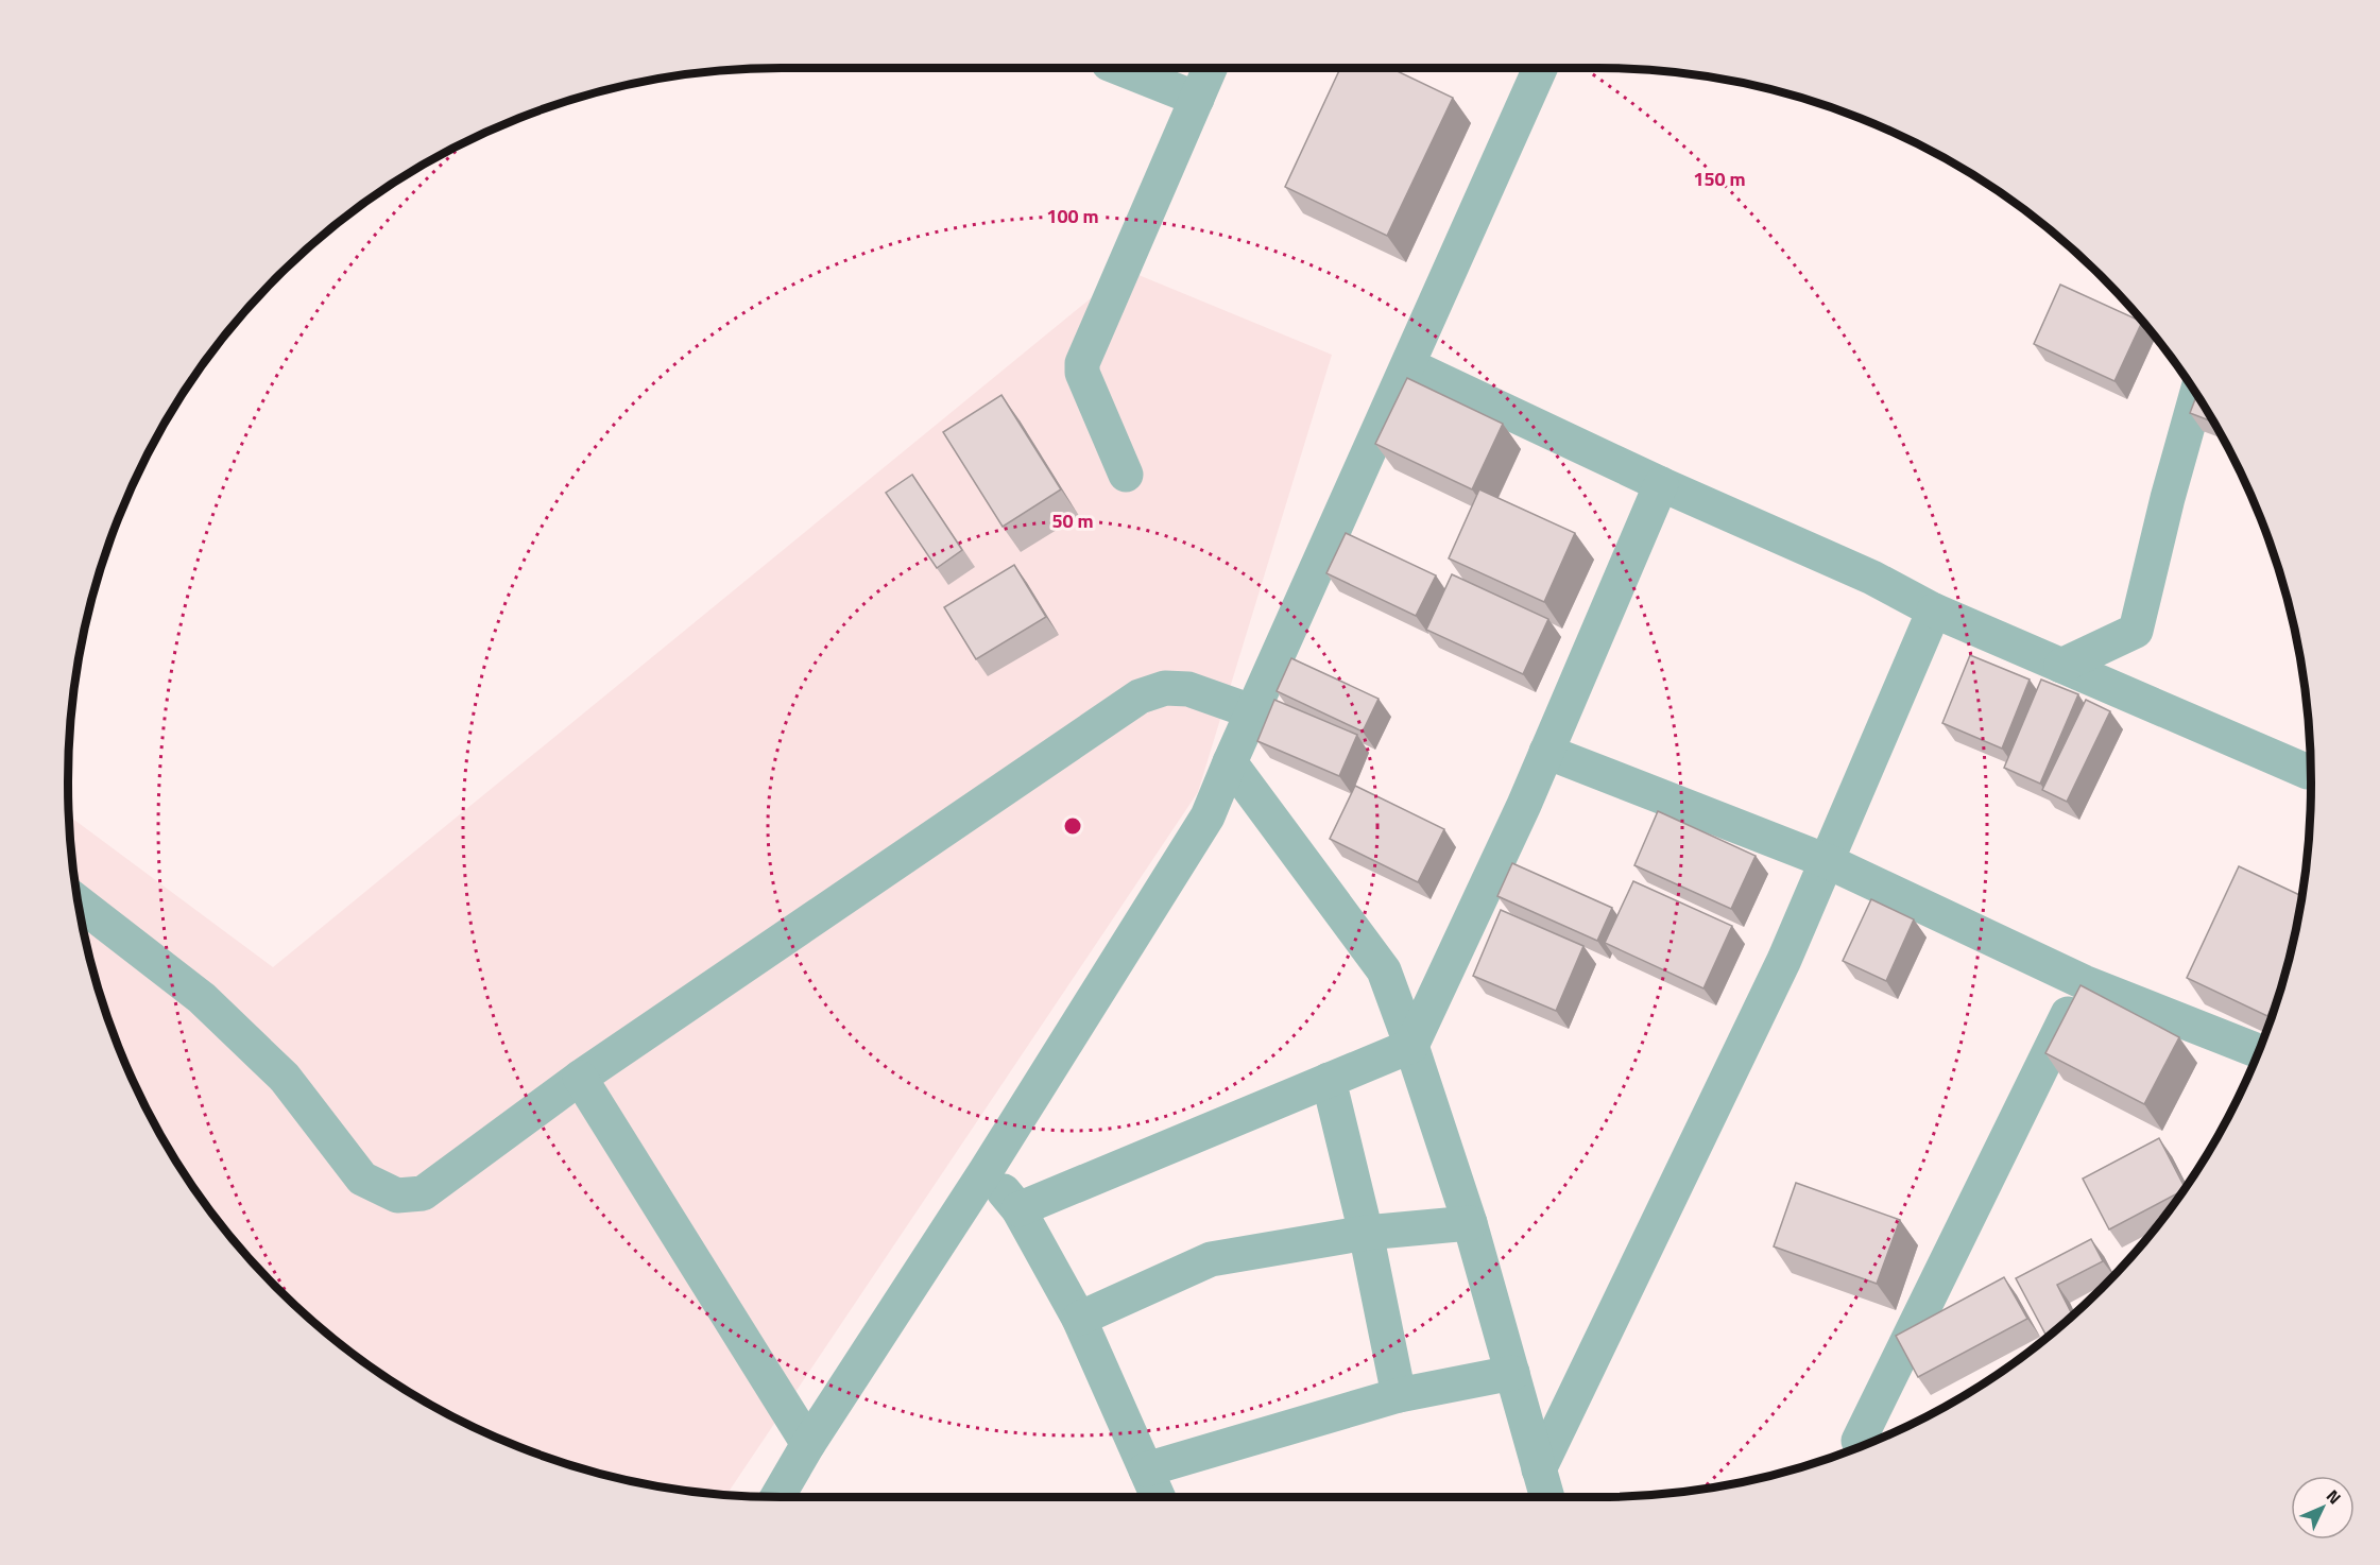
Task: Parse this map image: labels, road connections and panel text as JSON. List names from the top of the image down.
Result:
{
  "north": "top right",
  "rings": ["150 m", "100 m", "50 m"]
}
